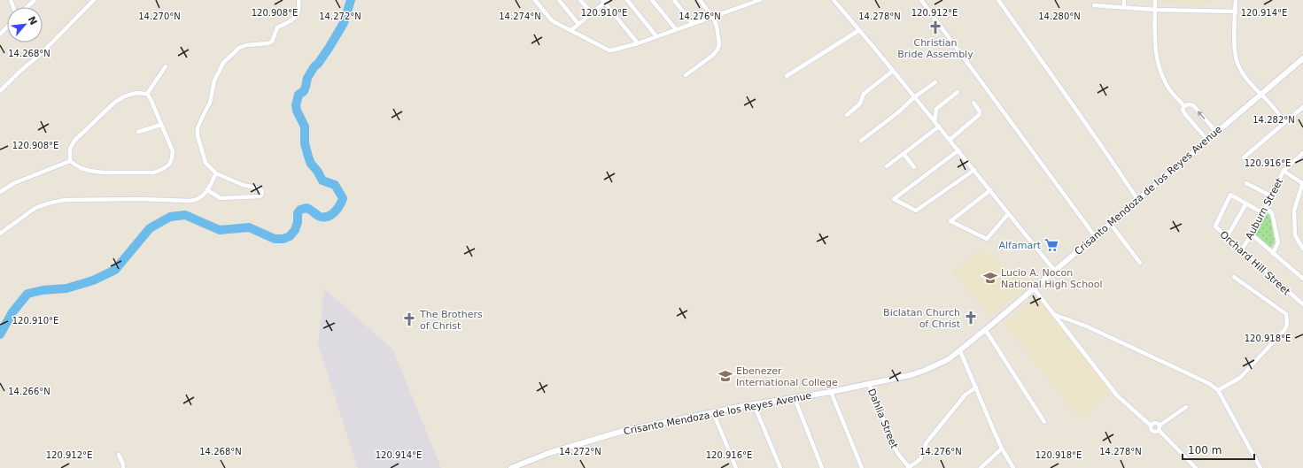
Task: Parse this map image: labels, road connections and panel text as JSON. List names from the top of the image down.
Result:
{
  "streets": {
    "main road": ["Crisanto Mendoza de los Reyes Avenue"],
    "street": ["Auburn Street", "Orchard Hill Street", "Dahlia Street"]
  },
  "crossings": [
    ["Crisanto Mendoza de los Reyes Avenue", "Dahlia Street"],
    ["Auburn Street", "Orchard Hill Street"]
  ],
  "places": {
    "church": ["Christian Bride Assembly", "Biclatan Church of Christ", "The Brothers of Christ"],
    "supermarket": ["Alfamart"],
    "school or university": ["Lucio A. Nocon National High School", "Ebenezer International College"]
  },
  "scale_bar": "100 m",
  "north": "top right",
  "coordinates": [
    "120.908°E",
    "120.910°E",
    "120.912°E",
    "120.914°E",
    "14.270°N",
    "14.272°N",
    "14.274°N",
    "14.276°N",
    "14.278°N",
    "14.280°N",
    "14.268°N",
    "14.282°N",
    "120.916°E",
    "120.918°E",
    "14.266°N"
  ]
}
